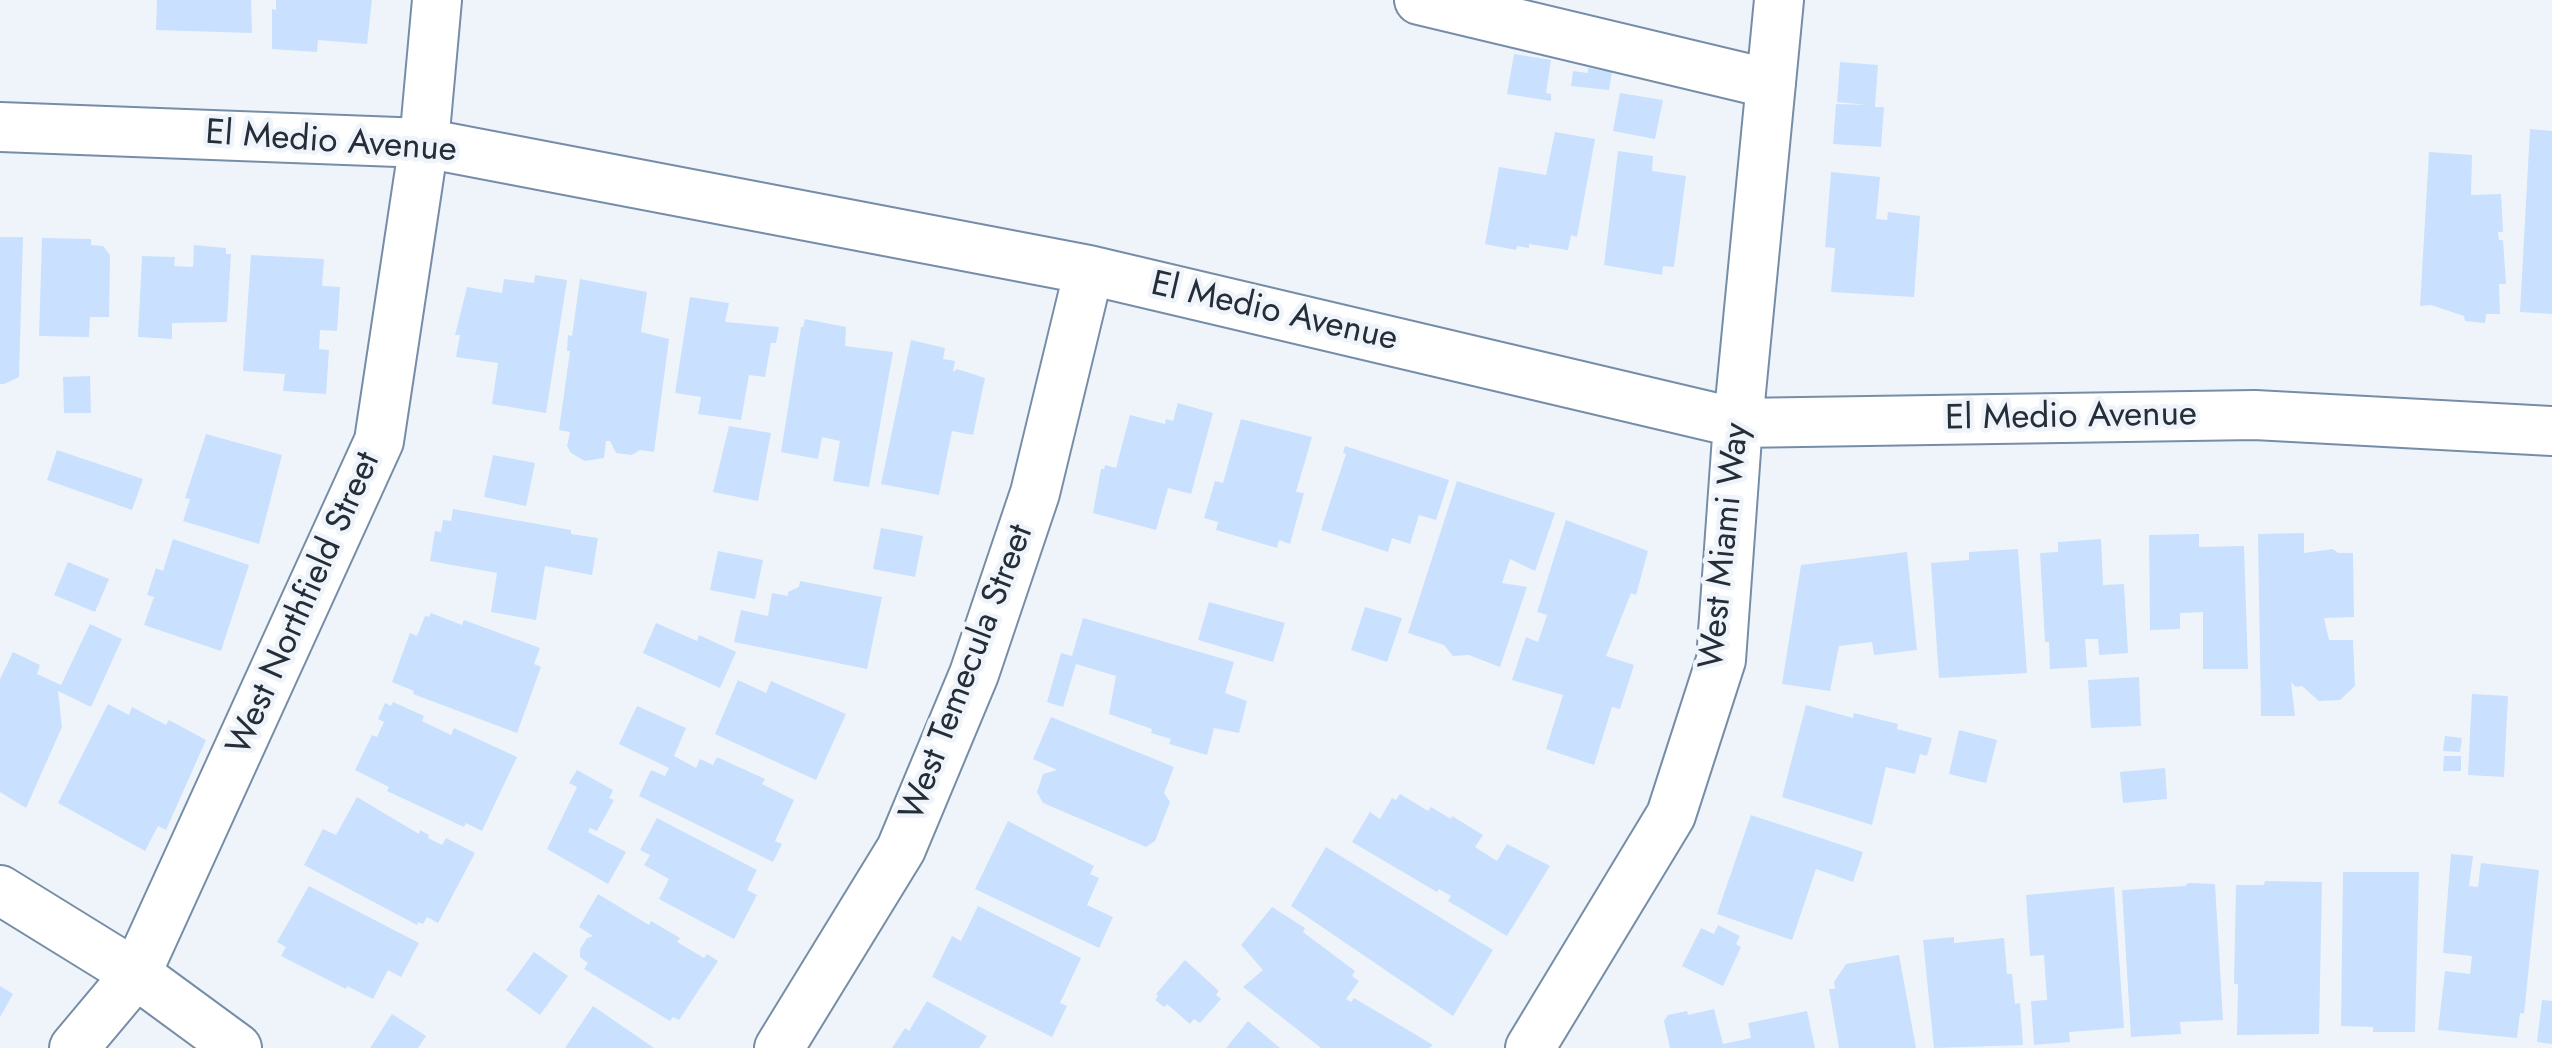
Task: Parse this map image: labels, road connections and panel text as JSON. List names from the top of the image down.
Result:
{
  "streets": {
    "street": [
      "El Medio Avenue",
      "West Miami Way",
      "West Northfield Street",
      "West Temecula Street"
    ]
  },
  "crossings": [
    ["El Medio Avenue", "West Miami Way"],
    ["El Medio Avenue", "West Northfield Street"],
    ["El Medio Avenue", "West Temecula Street"]
  ]
}
